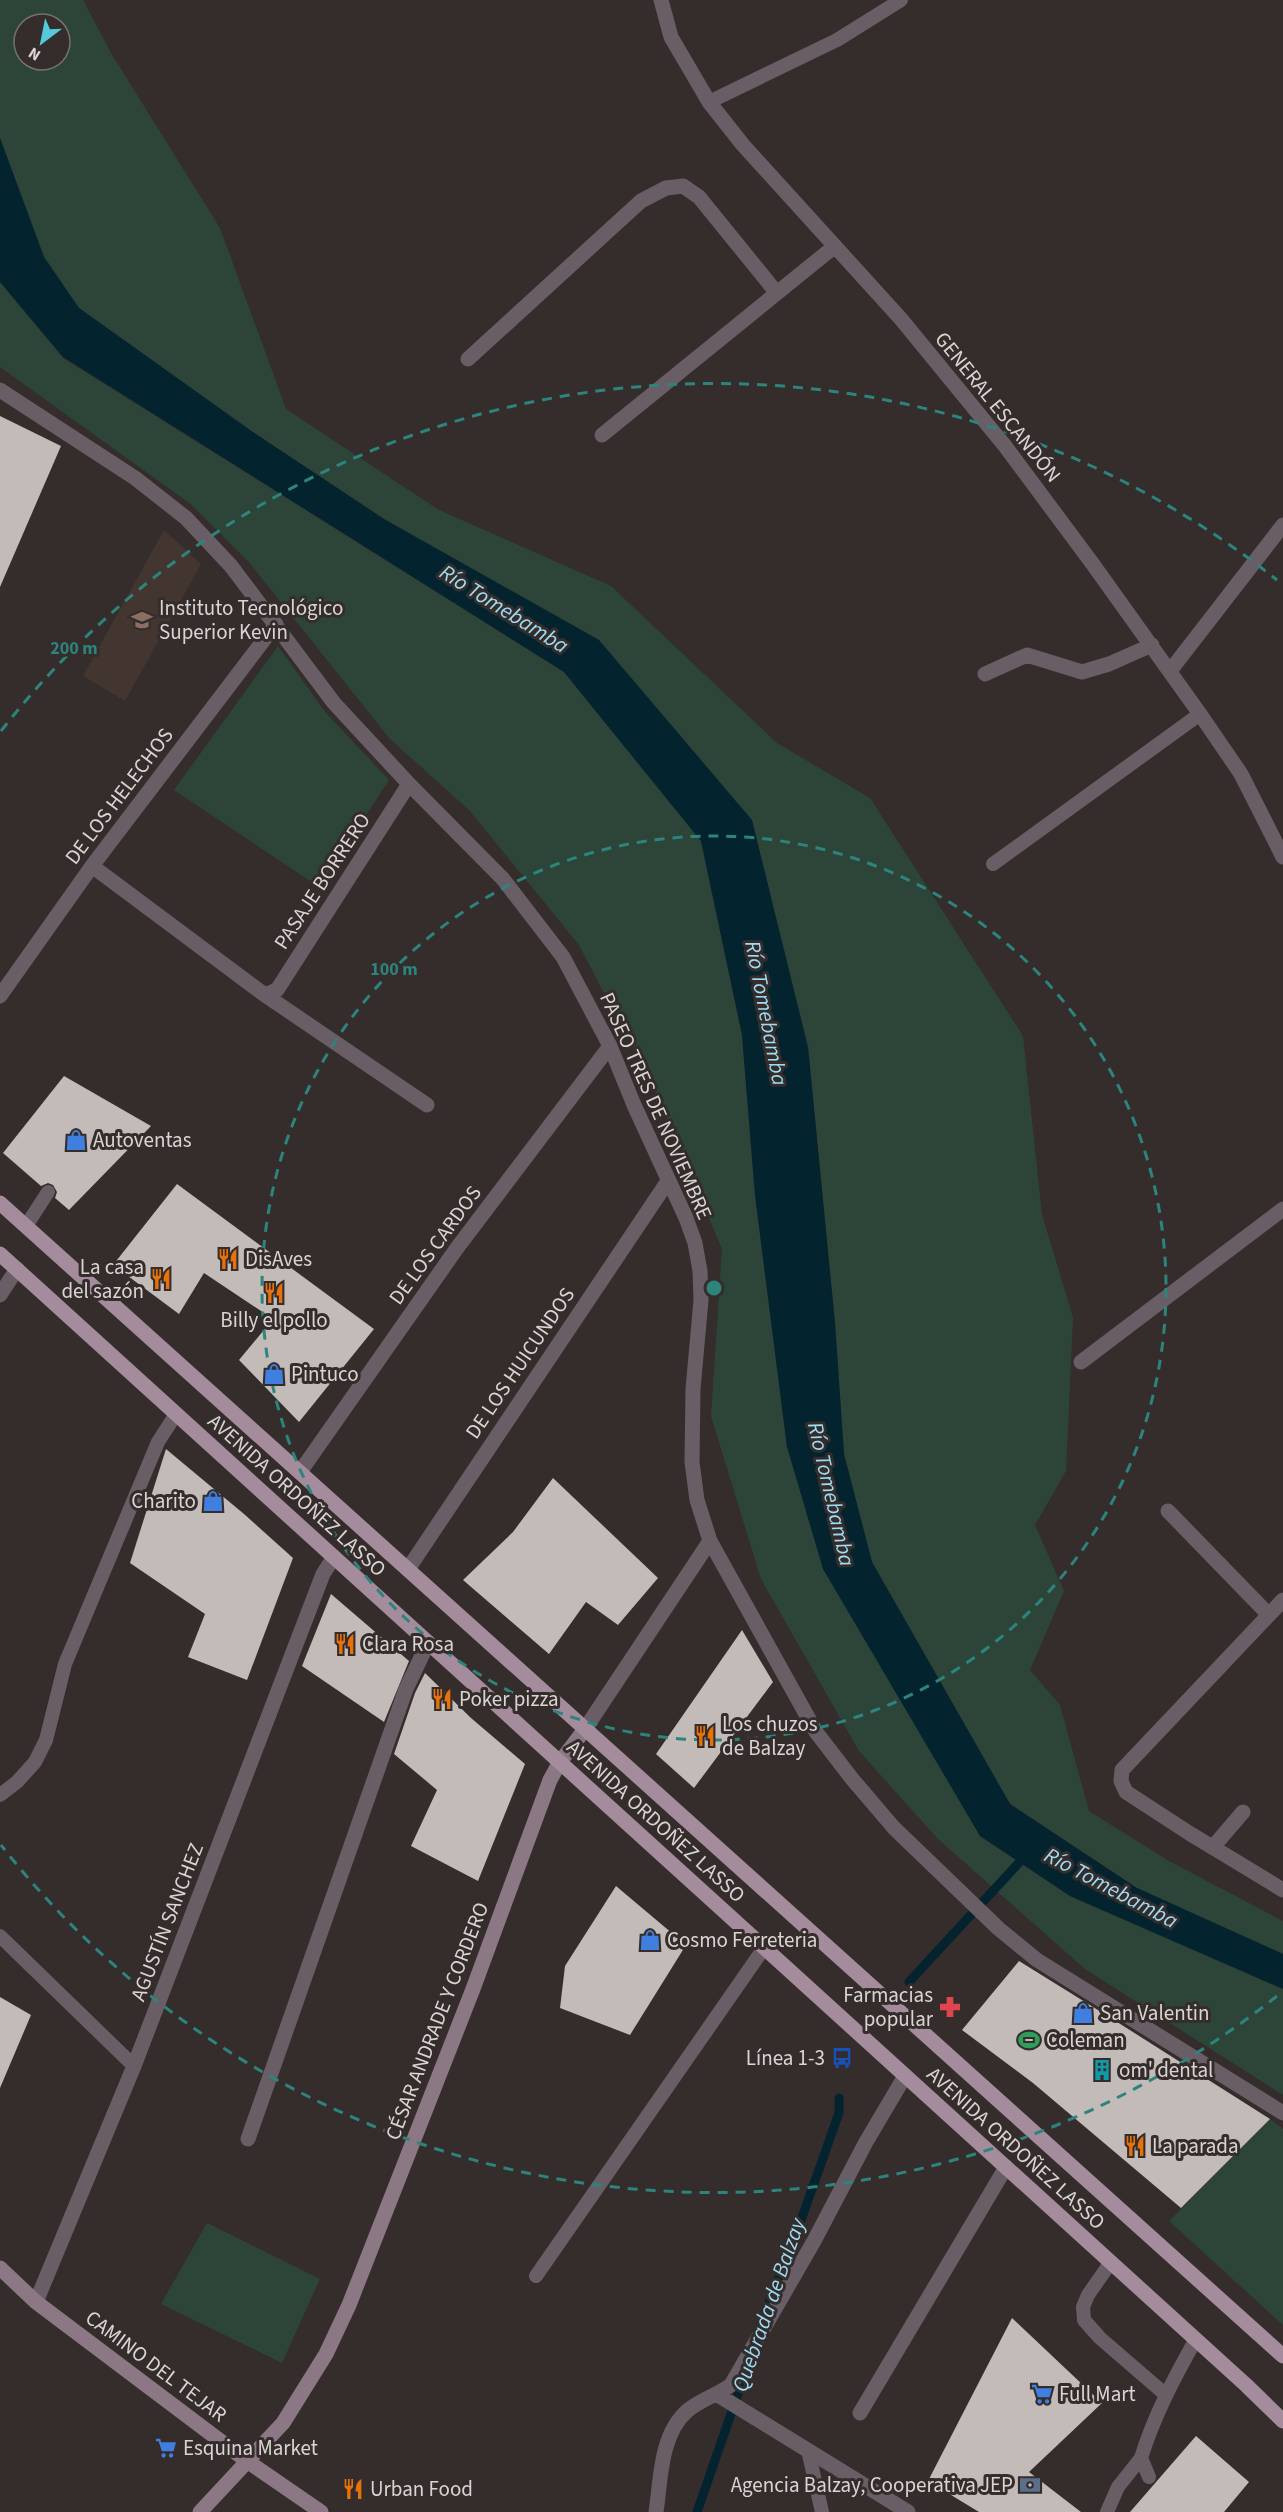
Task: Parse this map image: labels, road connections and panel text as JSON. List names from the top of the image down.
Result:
{
  "streets": {
    "main road": ["AVENIDA ORDOÑEZ LASSO"],
    "street": [
      "GENERAL ESCANDÓN",
      "DE LOS HELECHOS",
      "PASAJE BORRERO",
      "PASEO TRES DE NOVIEMBRE",
      "DE LOS CARDOS",
      "DE LOS HUICUNDOS",
      "AGUSTÍN SANCHEZ",
      "CÉSAR ANDRADE Y CORDERO",
      "CAMINO DEL TEJAR"
    ]
  },
  "crossings": [
    ["DE LOS HELECHOS", "PASEO TRES DE NOVIEMBRE"],
    ["PASAJE BORRERO", "PASEO TRES DE NOVIEMBRE"],
    ["PASEO TRES DE NOVIEMBRE", "DE LOS CARDOS"],
    ["PASEO TRES DE NOVIEMBRE", "DE LOS HUICUNDOS"],
    ["PASEO TRES DE NOVIEMBRE", "CÉSAR ANDRADE Y CORDERO"],
    ["DE LOS CARDOS", "AVENIDA ORDOÑEZ LASSO"],
    ["DE LOS HUICUNDOS", "AVENIDA ORDOÑEZ LASSO"],
    ["AVENIDA ORDOÑEZ LASSO", "AGUSTÍN SANCHEZ"],
    ["AVENIDA ORDOÑEZ LASSO", "CÉSAR ANDRADE Y CORDERO"],
    ["AGUSTÍN SANCHEZ", "CAMINO DEL TEJAR"],
    ["CÉSAR ANDRADE Y CORDERO", "CAMINO DEL TEJAR"]
  ],
  "water": ["Río Tomebamba", "Quebrada de Balzay"],
  "places": {
    "school or university": ["Instituto Tecnológico Superior Kevin"],
    "shop": [
      "Autoventas",
      "Pintuco",
      "Charito",
      "Cosmo Ferreteria",
      "San Valentin"
    ],
    "restaurant": [
      "DisAves",
      "La casa del sazón",
      "Billy el pollo",
      "Clara Rosa",
      "Poker pizza",
      "Los chuzos de Balzay",
      "La parada",
      "Urban Food"
    ],
    "pharmacy": ["Farmacias popular"],
    "sports": ["Coleman"],
    "bus stop": ["Línea 1-3"],
    "building": ["om' dental"],
    "supermarket": ["Full Mart", "Esquina Market"],
    "bank": ["Agencia Balzay, Cooperativa JEP"]
  },
  "north": "bottom left",
  "rings": ["200 m", "100 m"]
}
